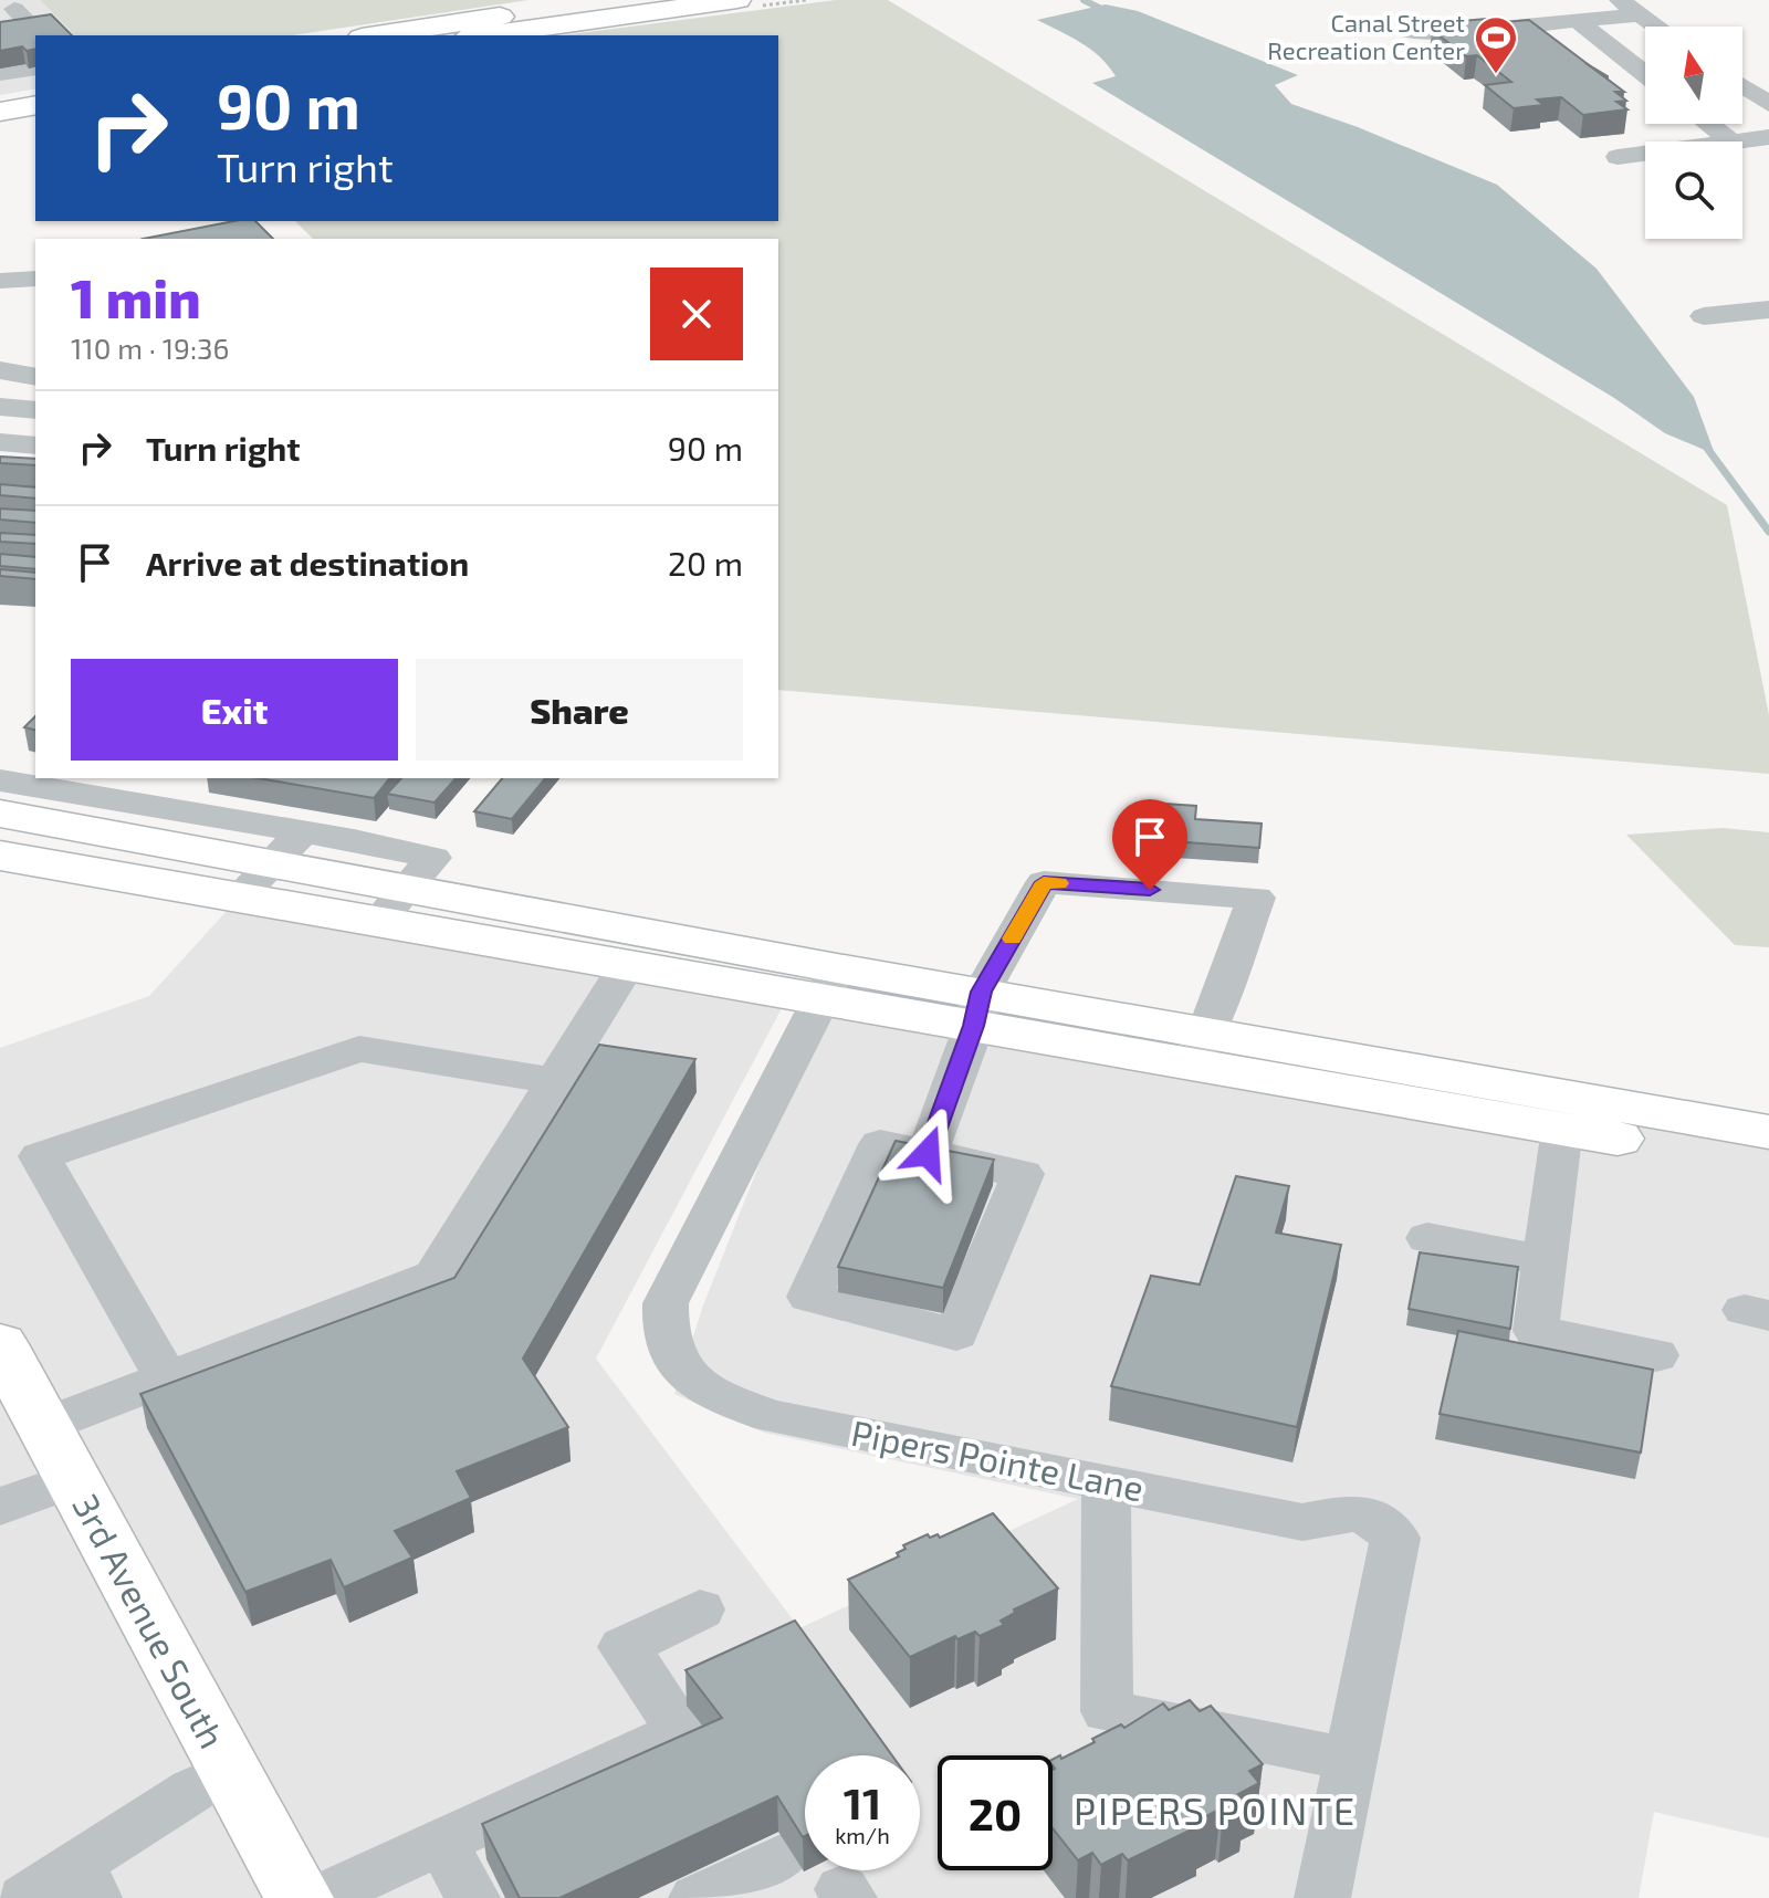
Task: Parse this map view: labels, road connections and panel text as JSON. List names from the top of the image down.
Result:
{
  "streets": {
    "main road": ["3rd Avenue South"],
    "street": ["Pipers Pointe Lane"]
  },
  "districts": ["PIPERS POINTE"],
  "places": {
    "sports": ["Canal Street Recreation Center"]
  },
  "north": "top",
  "page": {
    "turn": ["90 m", "Turn right"],
    "heading": ["1 min", "110 m · 19:36"],
    "list": [
      {
        "name": "Turn right",
        "value": "90 m"
      },
      {
        "name": "Arrive at destination",
        "value": "20 m"
      }
    ],
    "buttons": ["Exit", "Share"],
    "speed": "11 km/h",
    "limit": "20"
  }
}
